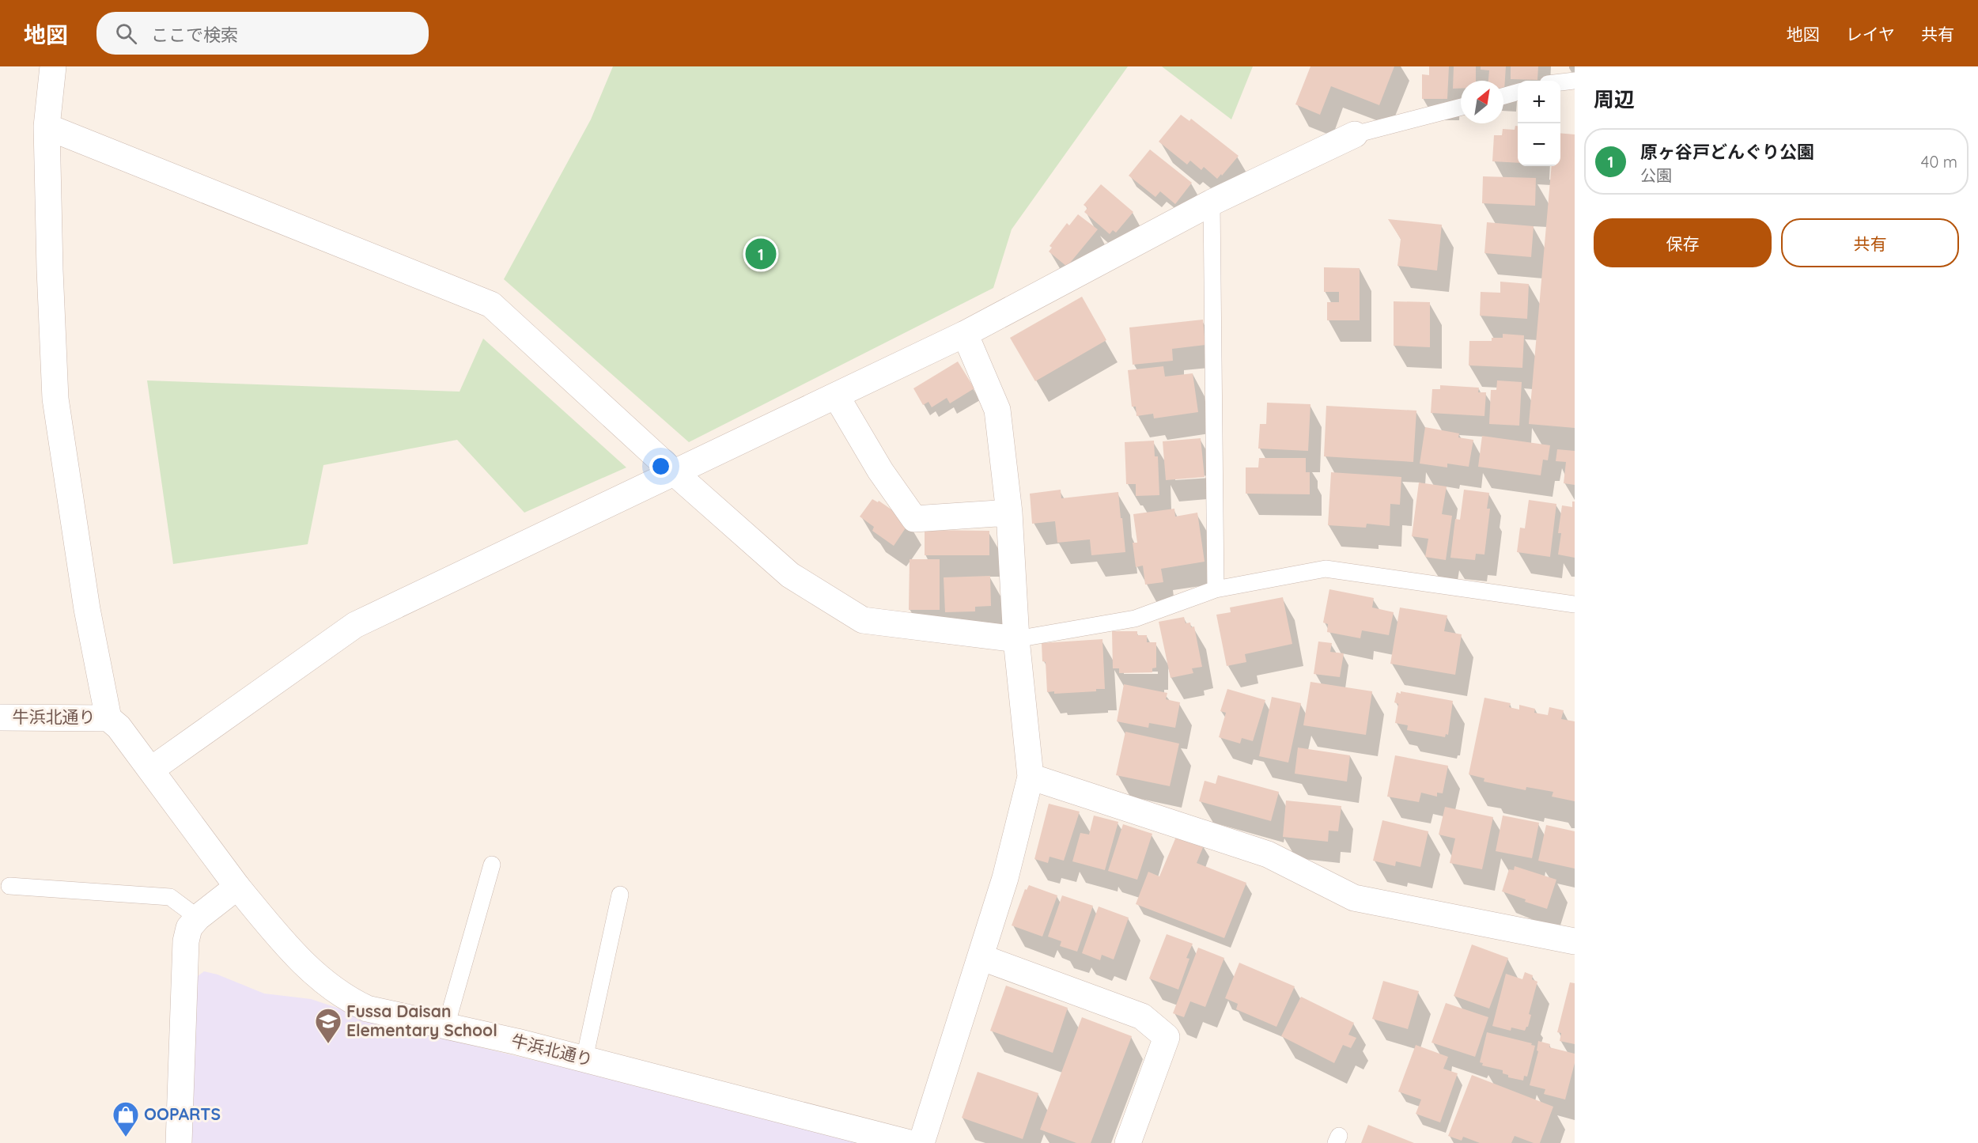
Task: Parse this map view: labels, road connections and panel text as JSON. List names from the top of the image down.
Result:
{
  "streets": {
    "street": ["牛浜北通り"]
  },
  "places": {
    "school or university": ["Fussa Daisan Elementary School"],
    "shop": ["OOPARTS"]
  },
  "north": "top right",
  "page": {
    "header": "地図",
    "search": "ここで検索",
    "nav": ["地図", "レイヤ", "共有"],
    "heading": "周辺",
    "map_buttons": ["+", "−"],
    "list": [
      {
        "mark": "1",
        "name": "原ヶ谷戸どんぐり公園",
        "note": "公園",
        "value": "40 m"
      }
    ],
    "buttons": ["保存", "共有"],
    "pins": "1"
  }
}
